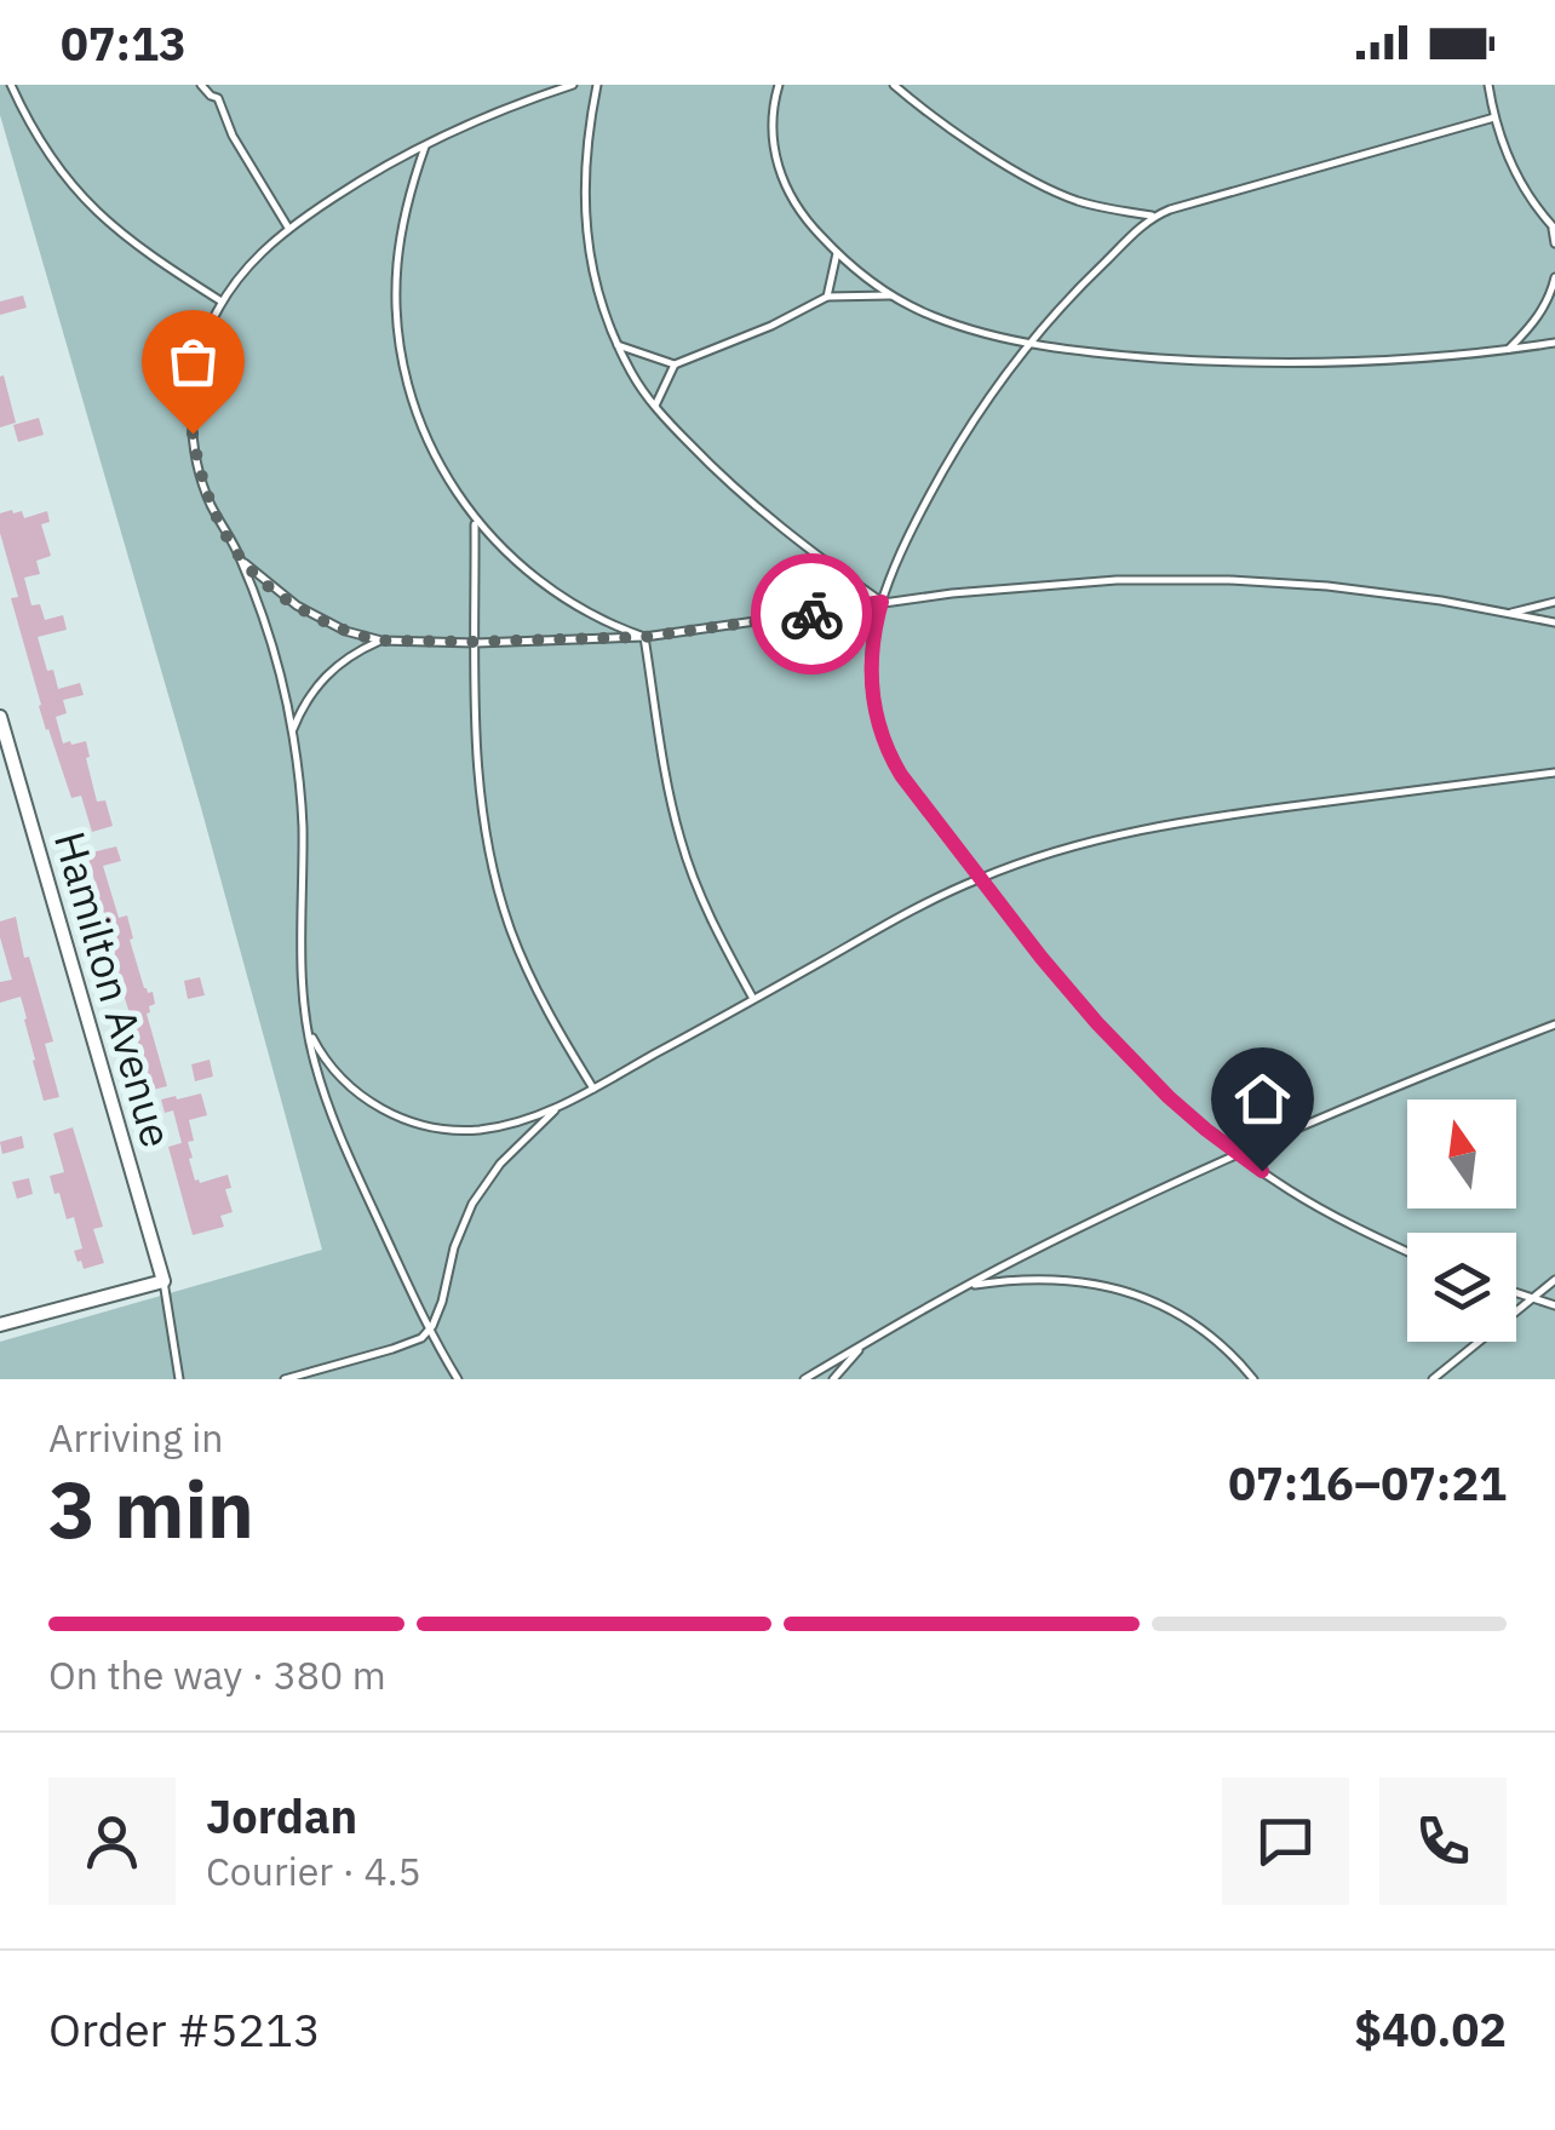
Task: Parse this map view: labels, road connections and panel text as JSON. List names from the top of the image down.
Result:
{
  "streets": {
    "street": ["Hamilton Avenue"]
  },
  "north": "top",
  "page": {
    "status": "07:13",
    "heading": ["3 min", "Arriving in", "07:16–07:21"],
    "panel": [
      "Jordan",
      "Courier · 4.5",
      "Order #5213",
      "$40.02"
    ],
    "bar": "On the way · 380 m"
  }
}
